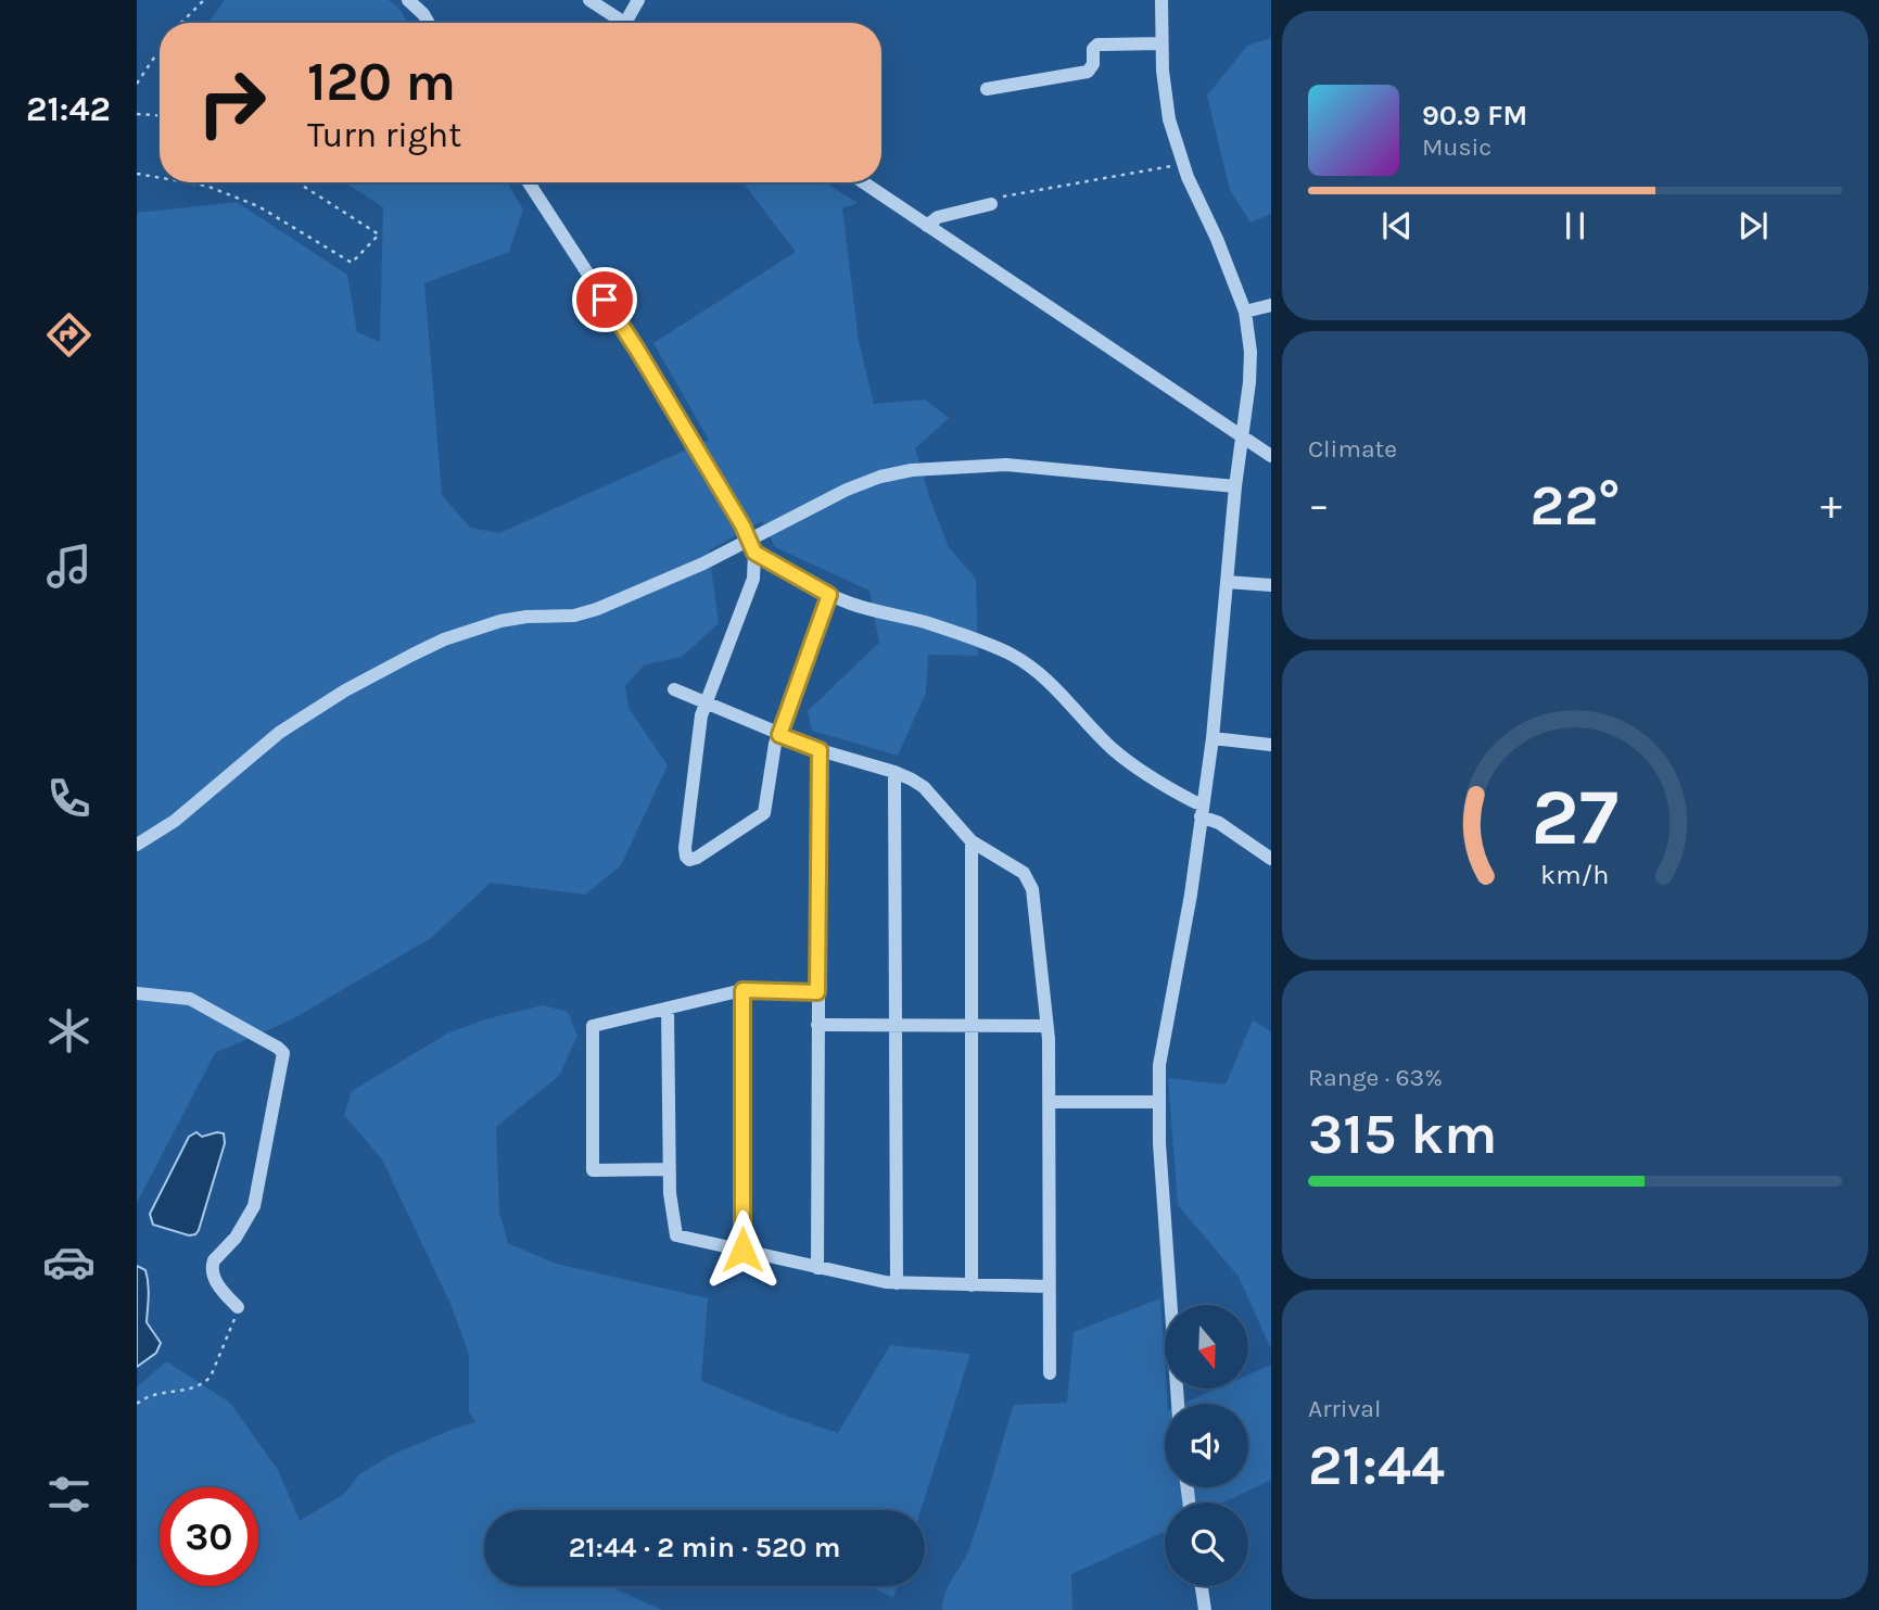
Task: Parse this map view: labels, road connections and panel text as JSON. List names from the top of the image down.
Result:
{
  "north": "bottom",
  "page": {
    "tabs": "21:42",
    "turn": ["120 m", "Turn right"],
    "song": ["90.9 FM", "Music"],
    "tile": [
      "Climate",
      ["Range · 63%", "315 km"],
      ["Arrival", "21:44"]
    ],
    "heat": ["−", "22°", "+"],
    "limit": "30",
    "trip": "21:44 · 2 min · 520 m",
    "gauge": ["27", "km/h"]
  }
}
